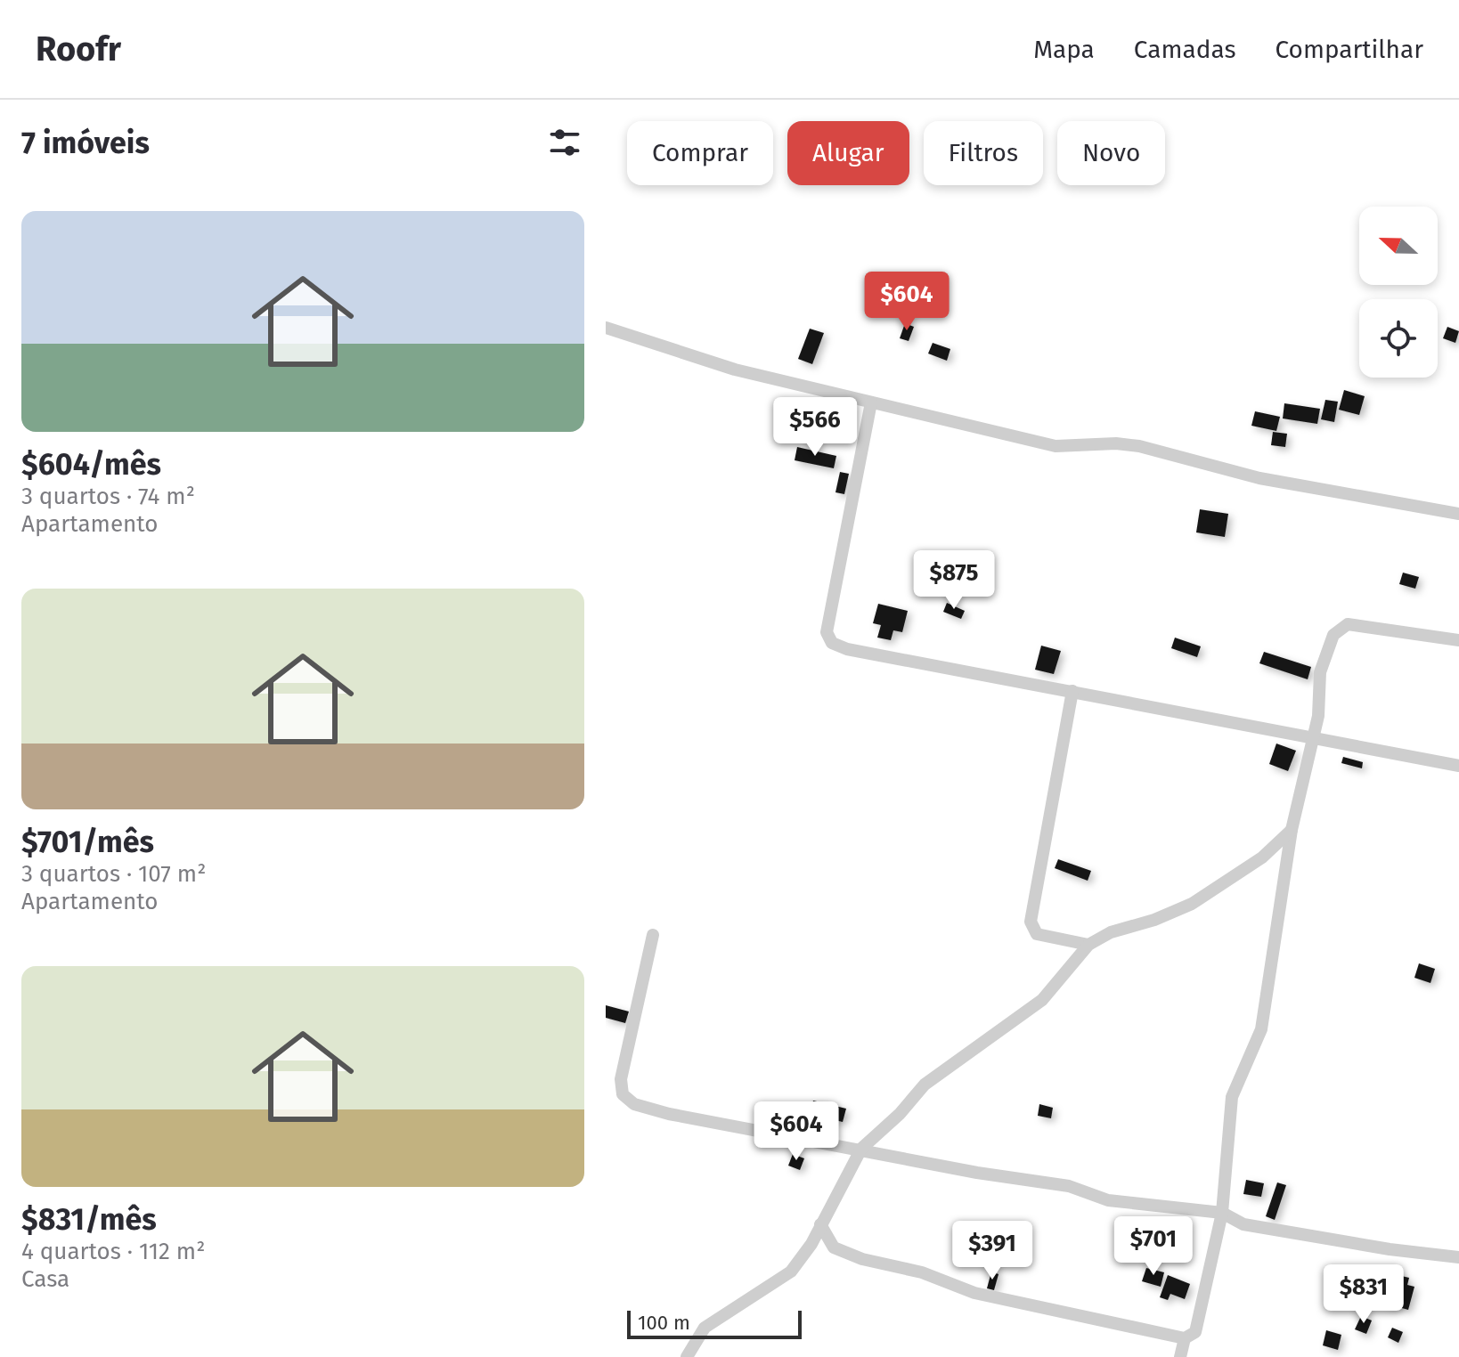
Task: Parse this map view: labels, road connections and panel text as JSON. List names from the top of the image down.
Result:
{
  "scale_bar": "100 m",
  "north": "left",
  "page": {
    "header": "Roofr",
    "nav": ["Mapa", "Camadas", "Compartilhar"],
    "heading": "7 imóveis",
    "chip": [
      "Comprar",
      "Alugar",
      "Filtros",
      "Novo"
    ],
    "list": [
      {
        "name": "$604/mês",
        "note": "3 quartos · 74 m² · Apartamento"
      },
      {
        "name": "$701/mês",
        "note": "3 quartos · 107 m² · Apartamento"
      },
      {
        "name": "$831/mês",
        "note": "4 quartos · 112 m² · Casa"
      }
    ],
    "price": [
      "$604",
      "$566",
      "$875",
      "$604",
      "$701",
      "$391",
      "$831"
    ],
    "scale": "100 m"
  }
}
